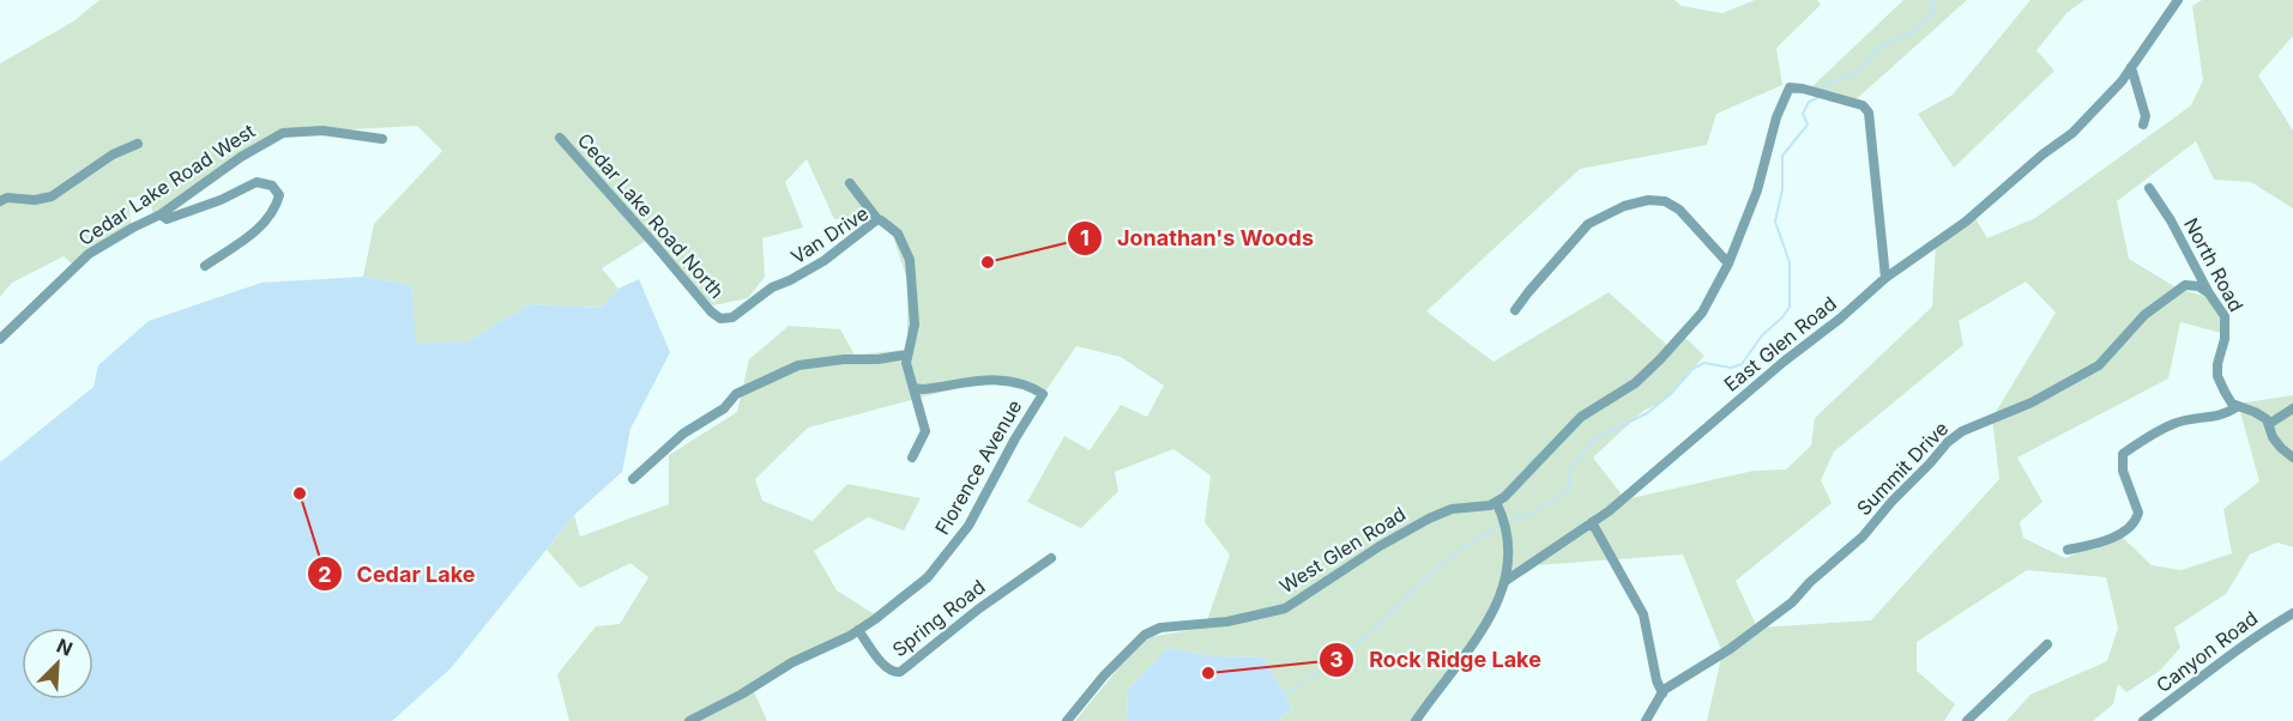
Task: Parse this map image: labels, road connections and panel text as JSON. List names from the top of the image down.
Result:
{
  "streets": {
    "street": [
      "Cedar Lake Road West",
      "Cedar Lake Road North",
      "Van Drive",
      "North Road",
      "East Glen Road",
      "Florence Avenue",
      "Summit Drive",
      "West Glen Road",
      "Spring Road",
      "Canyon Road"
    ]
  },
  "crossings": [
    ["Cedar Lake Road North", "Van Drive"],
    ["Van Drive", "Florence Avenue"],
    ["North Road", "Summit Drive"],
    ["Florence Avenue", "Spring Road"]
  ],
  "places": ["Jonathan's Woods", "Cedar Lake", "Rock Ridge Lake"],
  "north": "top right"
}
